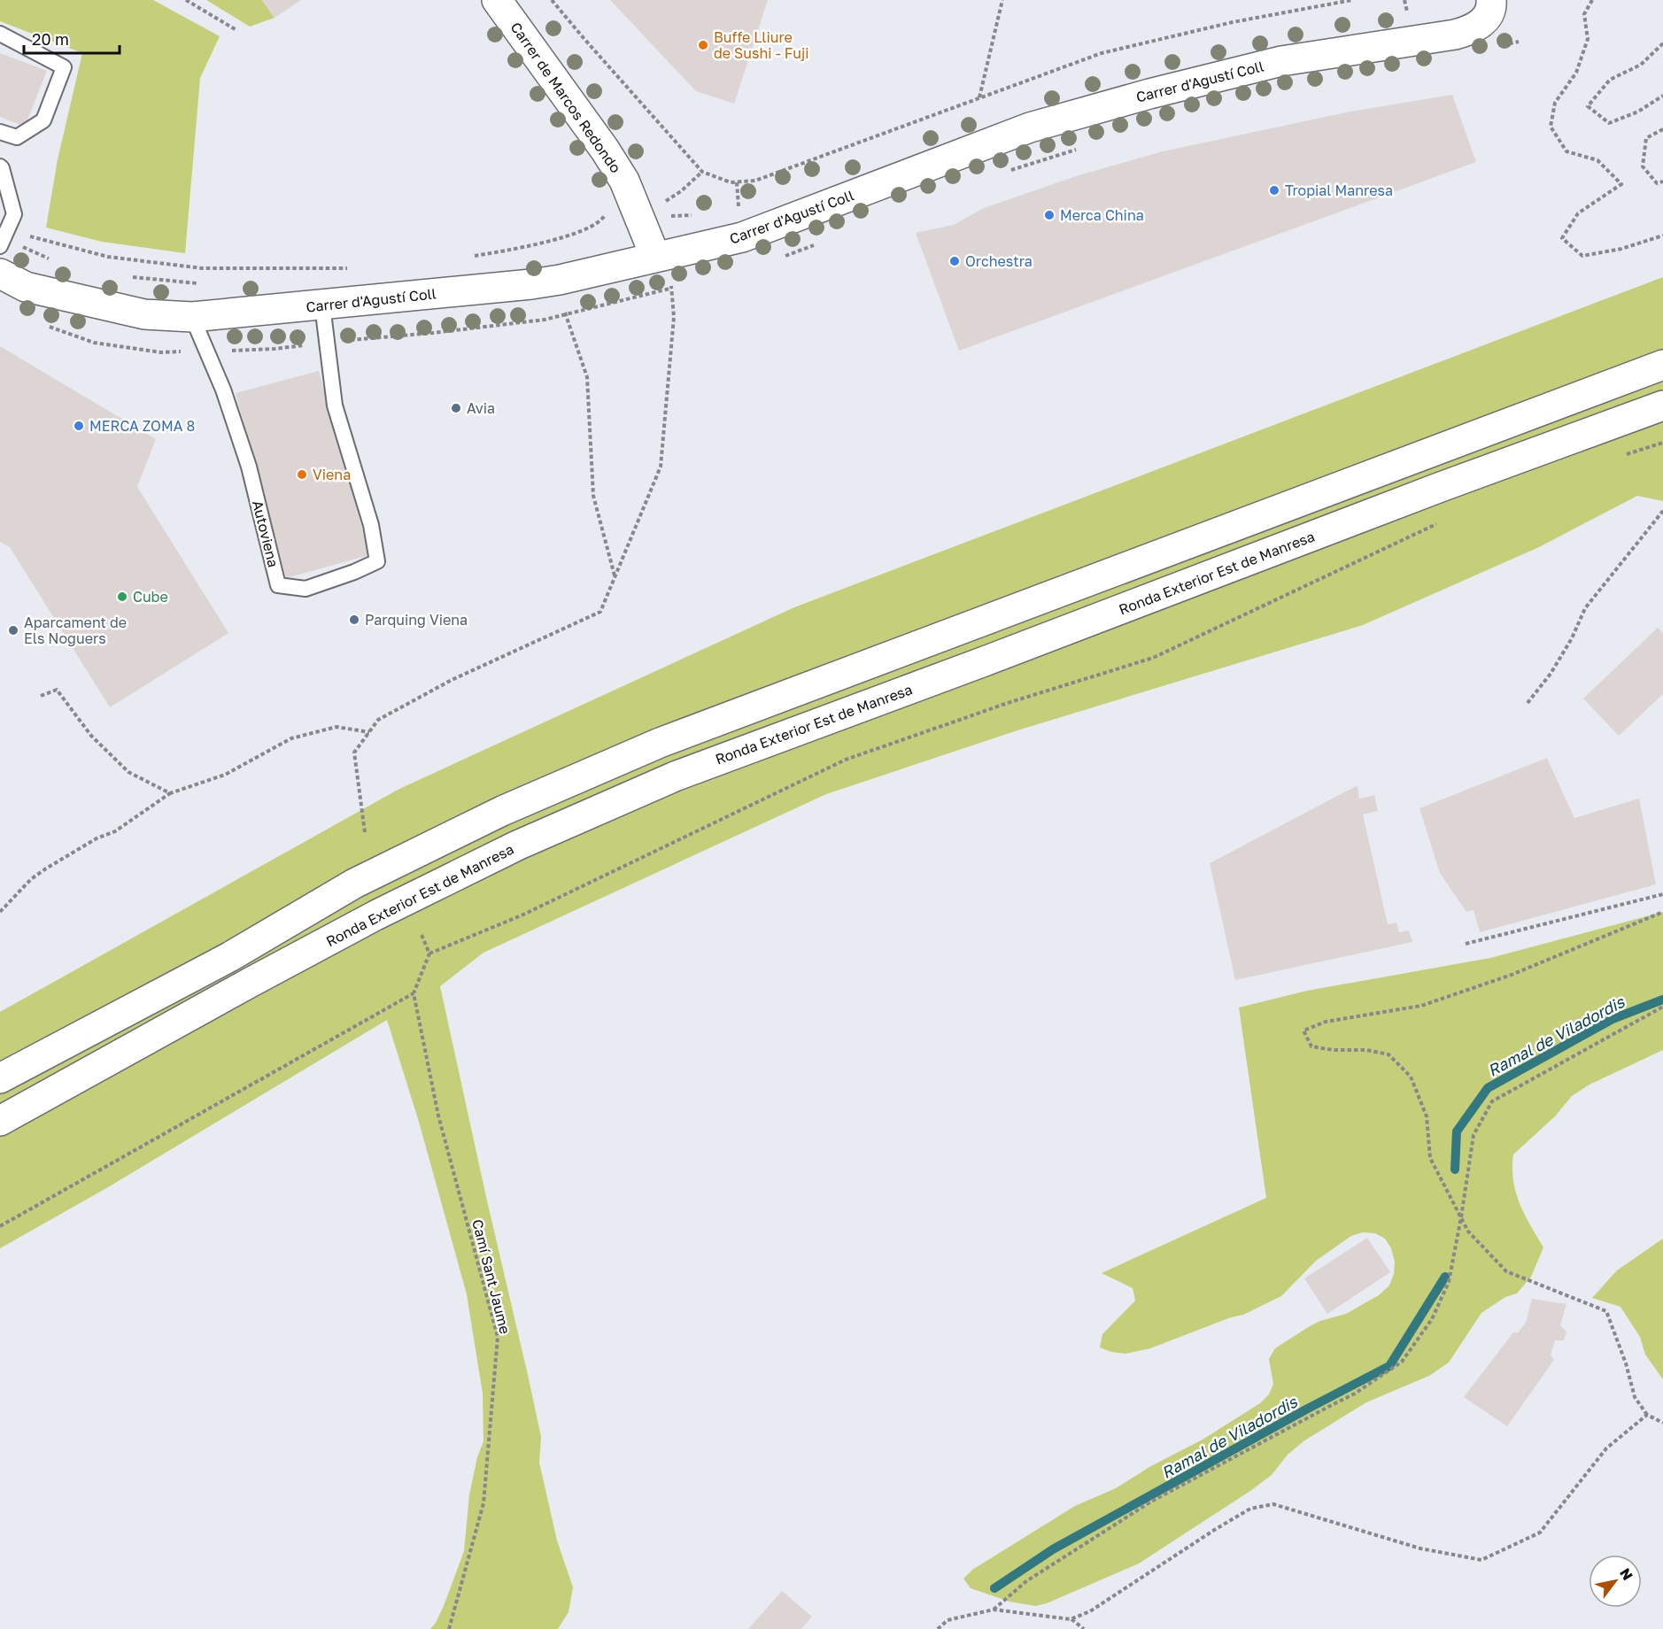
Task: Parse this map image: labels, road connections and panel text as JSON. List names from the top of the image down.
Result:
{
  "streets": {
    "main road": ["Carrer d'Agustí Coll", "Carrer de Marcos Redondo", "Ronda Exterior Est de Manresa"],
    "lane": ["Autoviena"],
    "path": ["Camí Sant Jaume"]
  },
  "crossings": [
    ["Carrer d'Agustí Coll", "Carrer de Marcos Redondo"],
    ["Carrer d'Agustí Coll", "Autoviena"]
  ],
  "water": ["Ramal de Viladordis"],
  "places": [
    "Buffe Lliure de Sushi - Fuji",
    "Tropial Manresa",
    "Merca China",
    "Orchestra",
    "Avia",
    "MERCA ZOMA 8",
    "Viena",
    "Cube",
    "Parquing Viena",
    "Aparcament de Els Noguers"
  ],
  "scale_bar": "20 m",
  "north": "top right"
}
